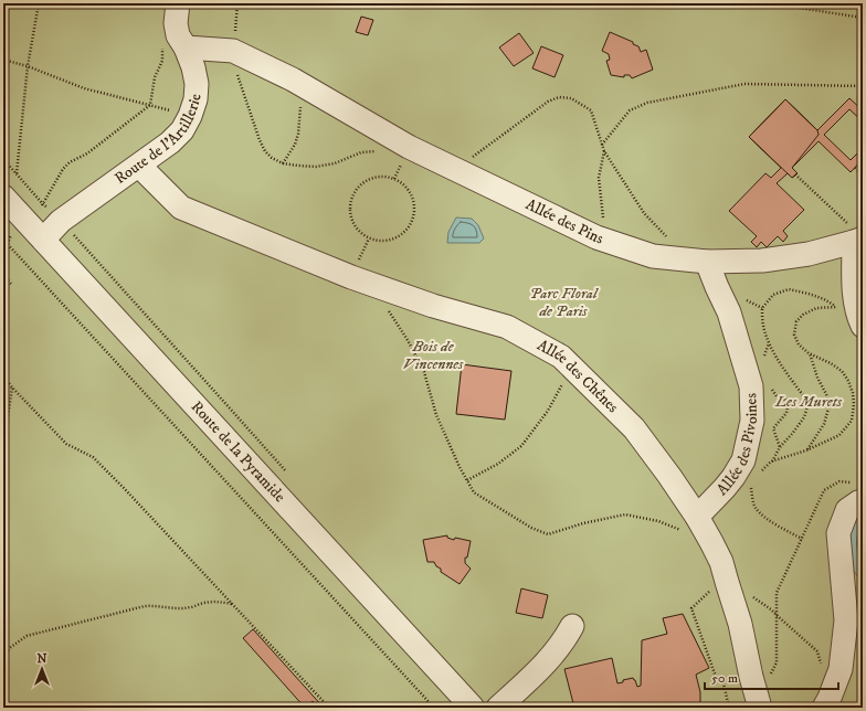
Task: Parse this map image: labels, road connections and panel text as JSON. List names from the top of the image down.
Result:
{
  "streets": {
    "street": [
      "Route de l'Artillerie",
      "Allée des Pins",
      "Allée des Chênes",
      "Allée des Pivoines",
      "Route de la Pyramide"
    ]
  },
  "crossings": [
    ["Route de l'Artillerie", "Allée des Chênes"],
    ["Route de l'Artillerie", "Route de la Pyramide"],
    ["Allée des Pins", "Allée des Pivoines"],
    ["Allée des Chênes", "Allée des Pivoines"]
  ],
  "parks": ["Parc Floral de Paris", "Bois de Vincennes", "Les Murets"],
  "scale_bar": "50 m",
  "north": "top"
}
